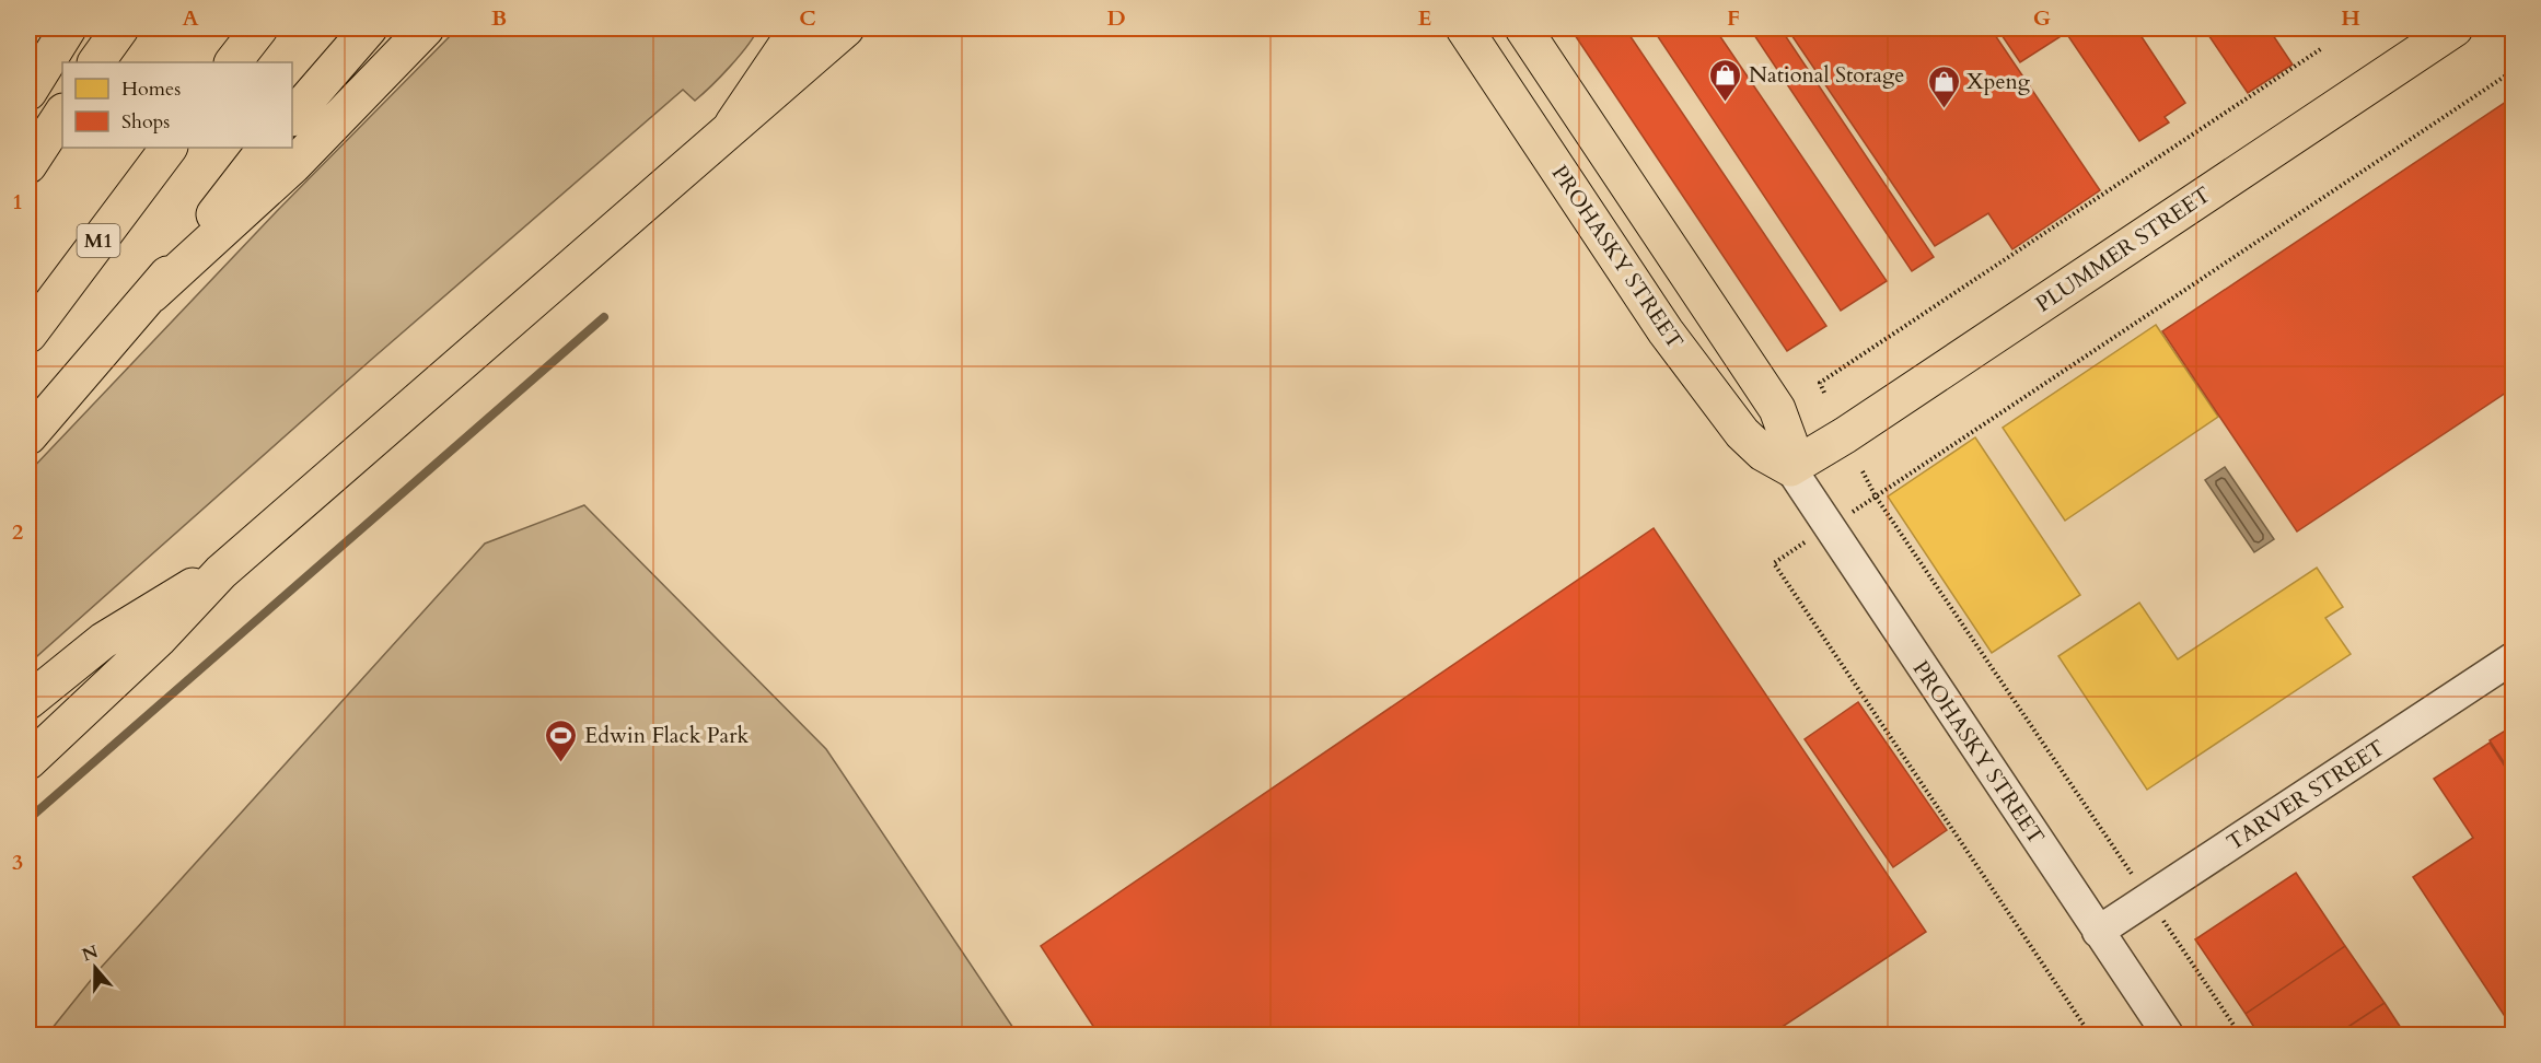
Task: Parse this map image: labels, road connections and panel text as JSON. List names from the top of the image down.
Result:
{
  "streets": {
    "main road": ["M1", "PLUMMER STREET", "PROHASKY STREET"],
    "street": ["TARVER STREET"]
  },
  "crossings": [
    ["PLUMMER STREET", "PROHASKY STREET"],
    ["PROHASKY STREET", "TARVER STREET"]
  ],
  "places": {
    "shop": ["National Storage", "Xpeng"],
    "sports": ["Edwin Flack Park"]
  },
  "legend": ["Homes", "Shops"],
  "north": "top",
  "grid": {
    "columns": [
      "A",
      "B",
      "C",
      "D",
      "E",
      "F",
      "G",
      "H"
    ],
    "rows": ["1", "2", "3"]
  }
}
